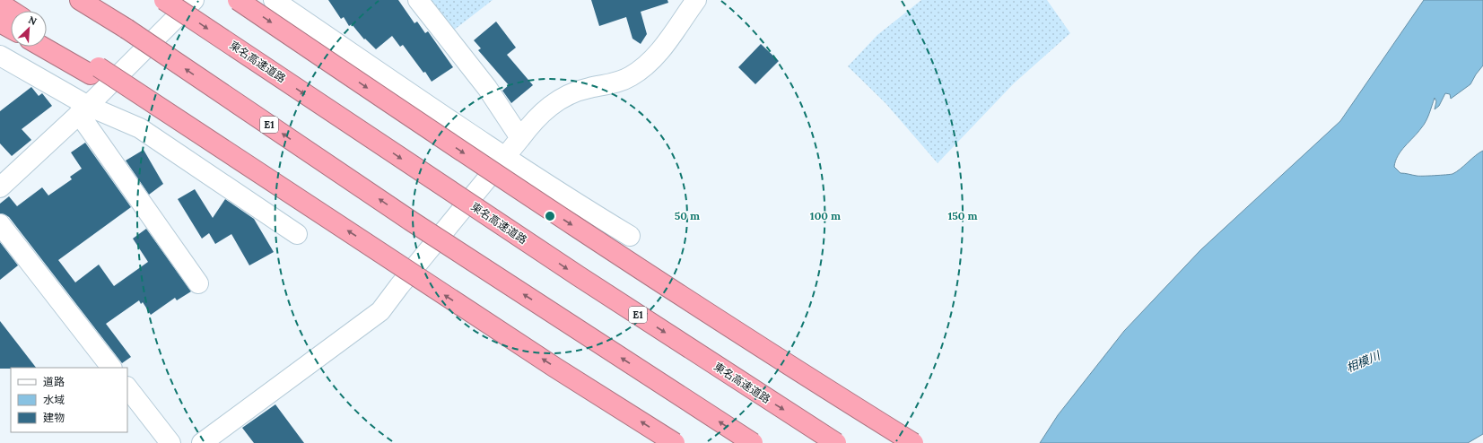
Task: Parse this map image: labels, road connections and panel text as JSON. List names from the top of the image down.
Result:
{
  "streets": {
    "highway": ["東名高速道路", "E1"]
  },
  "water": ["相模川"],
  "legend": ["道路", "水域", "建物"],
  "north": "top right",
  "rings": ["50 m", "100 m", "150 m"]
}
